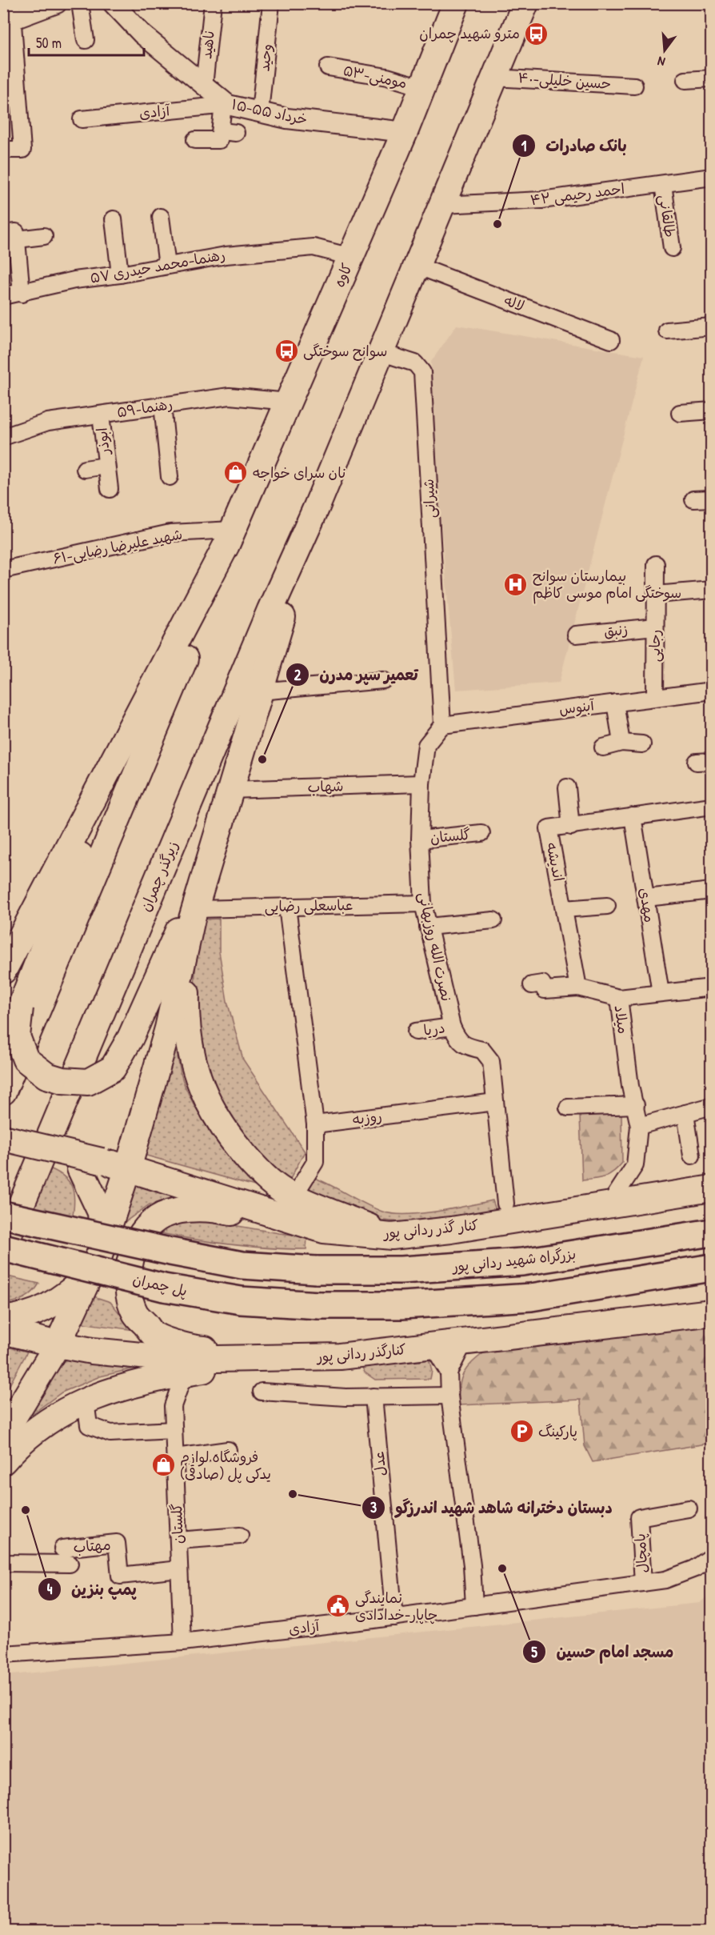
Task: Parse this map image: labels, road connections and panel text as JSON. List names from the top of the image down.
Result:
{
  "streets": {
    "highway": ["بزرگراه شهید ردانی پور", "پل چمران"],
    "main road": [
      "کاوه",
      "زیرگذر چمران",
      "کنار گذر ردانی پور",
      "کنارگذر ردانی پور"
    ],
    "street": [
      "ناهید",
      "وحید",
      "۵۳-مومنی",
      "۴۰-حسین خلیلی",
      "آزادی",
      "۱۵-۵۵ خرداد",
      "۴۲ احمد رحیمی",
      "طالقانی",
      "۵۷ رهنما-محمد حیدری",
      "لاله",
      "۵۹-رهنما",
      "ابوذر",
      "شیرانی",
      "۶۱-شهید علیرضا رضایی",
      "زنبق",
      "رجایی",
      "آبنوس",
      "شهاب",
      "گلستان",
      "اندیشه",
      "مهدی",
      "عباسعلی رضایی",
      "نصرت الله روزبهانی",
      "میلاد",
      "دریا",
      "روزبه",
      "عدل",
      "مهتاب",
      "پامچال"
    ]
  },
  "crossings": [
    ["ناهید", "۱۵-۵۵ خرداد"],
    ["وحید", "۱۵-۵۵ خرداد"],
    ["۵۳-مومنی", "کاوه"],
    ["آزادی", "۱۵-۵۵ خرداد"],
    ["آزادی", "گلستان"],
    ["آزادی", "عدل"],
    ["آزادی", "پامچال"],
    ["۱۵-۵۵ خرداد", "کاوه"],
    ["۴۲ احمد رحیمی", "طالقانی"],
    ["۵۷ رهنما-محمد حیدری", "کاوه"],
    ["کاوه", "۵۹-رهنما"],
    ["کاوه", "۶۱-شهید علیرضا رضایی"],
    ["۵۹-رهنما", "ابوذر"],
    ["شیرانی", "آبنوس"],
    ["شیرانی", "نصرت الله روزبهانی"],
    ["زنبق", "رجایی"],
    ["رجایی", "آبنوس"],
    ["آبنوس", "نصرت الله روزبهانی"],
    ["شهاب", "نصرت الله روزبهانی"],
    ["گلستان", "نصرت الله روزبهانی"],
    ["گلستان", "مهتاب"],
    ["اندیشه", "مهدی"],
    ["زیرگذر چمران", "پل چمران"],
    ["مهدی", "میلاد"],
    ["عباسعلی رضایی", "نصرت الله روزبهانی"],
    ["نصرت الله روزبهانی", "دریا"],
    ["نصرت الله روزبهانی", "روزبه"],
    ["میلاد", "کنار گذر ردانی پور"]
  ],
  "places": {
    "bus stop": ["مترو شهید چمران", "سوانح سوختگی"],
    "other": [
      "بانک صادرات",
      "تعمیر سپر مدرن",
      "دبستان دخترانه شاهد شهید اندرزگو",
      "پمپ بنزین",
      "مسجد امام حسین"
    ],
    "shop": ["نان سرای خواجه", "فروشگاه لوازم یدکی پل (صادقی)"],
    "hospital": ["بیمارستان سوانح سوختگی امام موسی کاظم"],
    "parking": ["پارکینگ"],
    "public building": ["نمایندگی چاپار-خدادادی"]
  },
  "scale_bar": "50 m",
  "north": "bottom"
}
